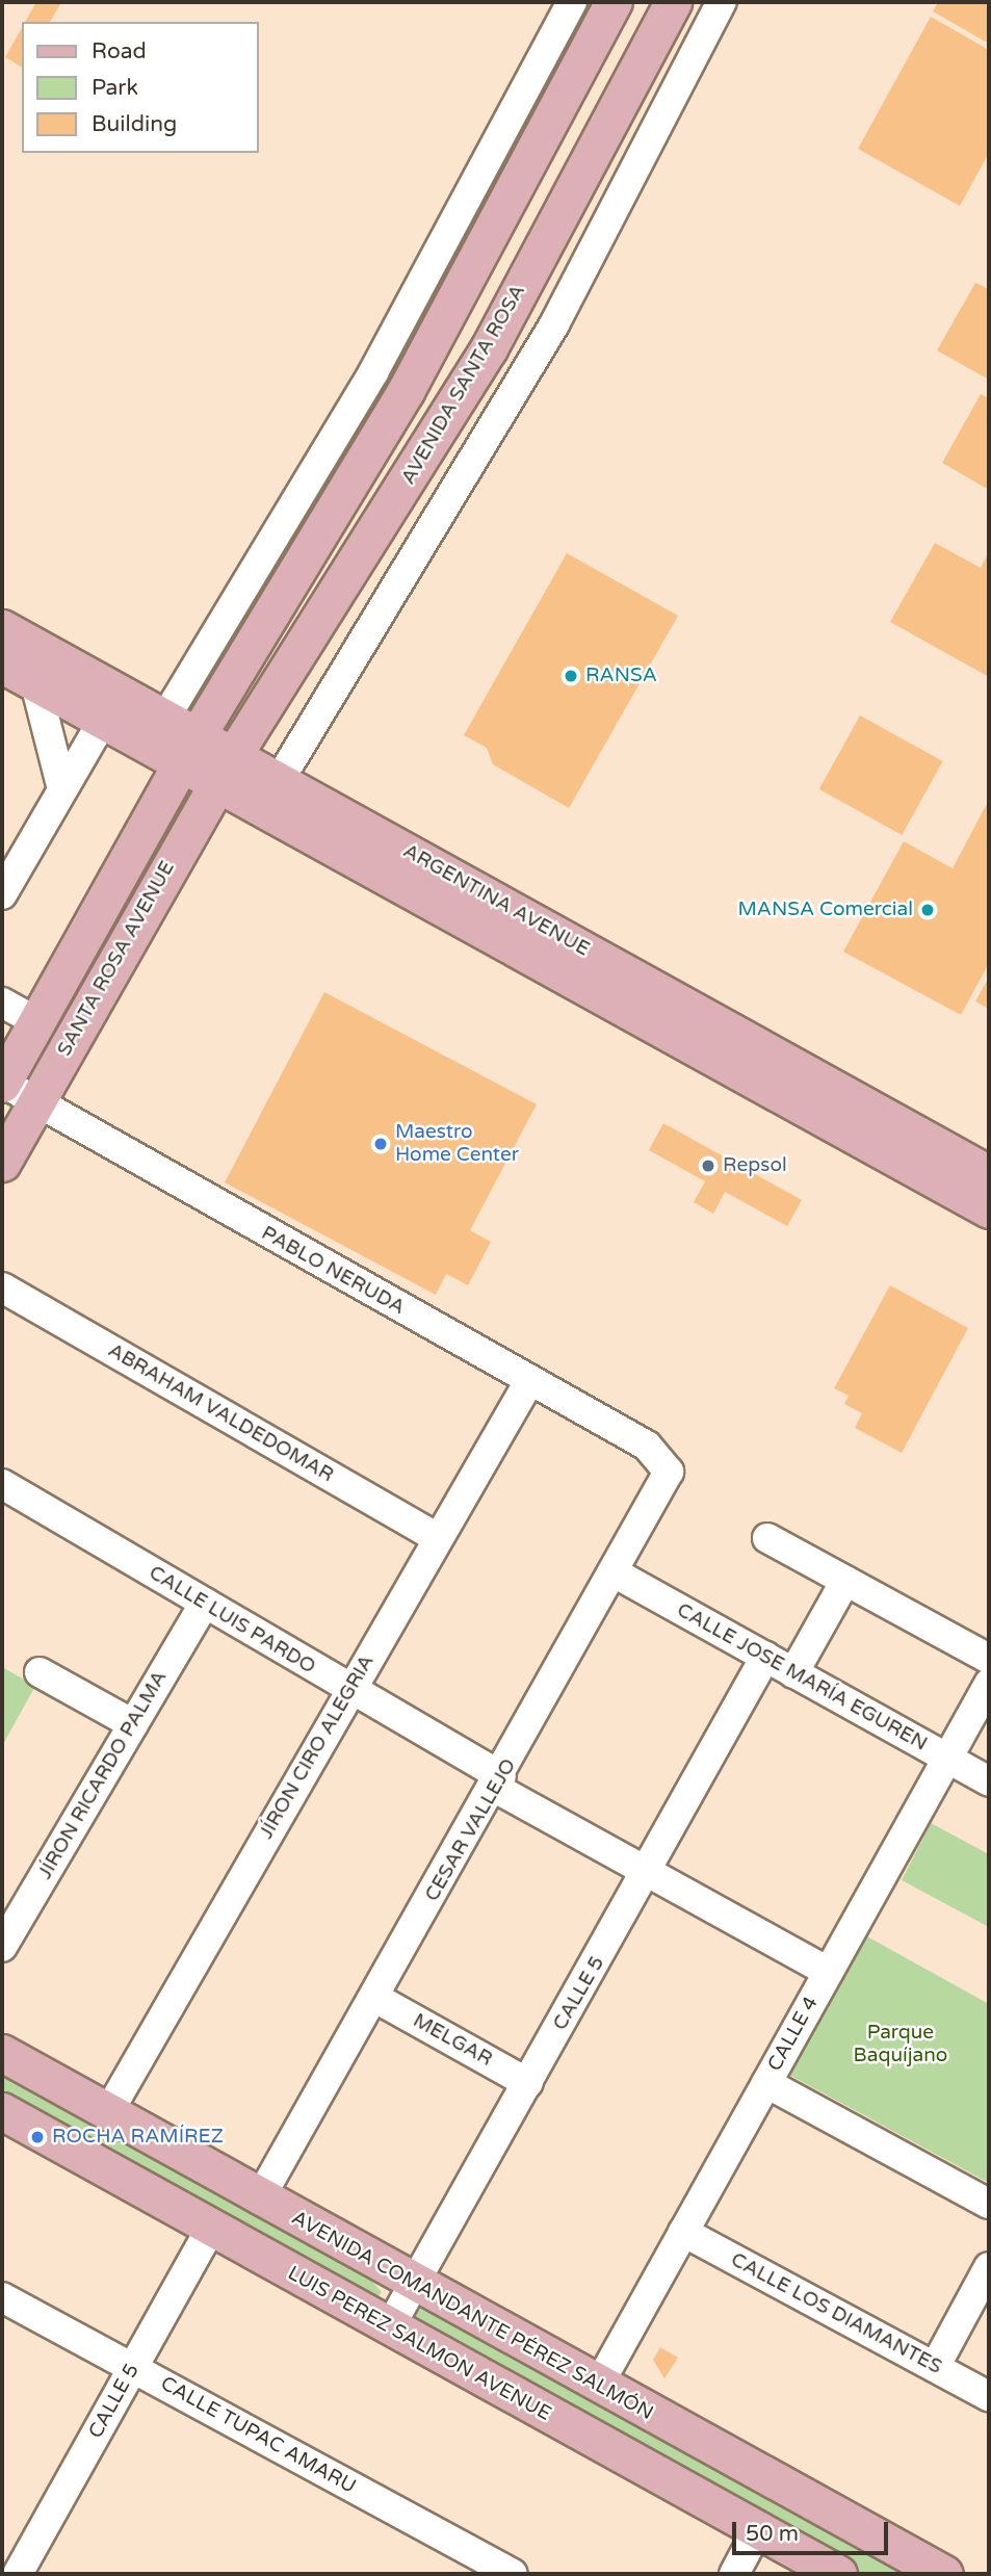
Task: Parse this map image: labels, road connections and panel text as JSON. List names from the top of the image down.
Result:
{
  "streets": {
    "main road": [
      "AVENIDA SANTA ROSA",
      "ARGENTINA AVENUE",
      "SANTA ROSA AVENUE",
      "AVENIDA COMANDANTE PÉREZ SALMÓN",
      "LUIS PEREZ SALMON AVENUE"
    ],
    "street": [
      "PABLO NERUDA",
      "ABRAHAM VALDEDOMAR",
      "CALLE LUIS PARDO",
      "CALLE JOSE MARÍA EGUREN",
      "JÍRON CIRO ALEGRIA",
      "JÍRON RICARDO PALMA",
      "CESAR VALLEJO",
      "CALLE 5",
      "CALLE 4",
      "MELGAR",
      "CALLE LOS DIAMANTES",
      "CALLE TUPAC AMARU"
    ]
  },
  "crossings": [
    ["AVENIDA SANTA ROSA", "ARGENTINA AVENUE"],
    ["AVENIDA SANTA ROSA", "SANTA ROSA AVENUE"],
    ["ARGENTINA AVENUE", "SANTA ROSA AVENUE"],
    ["SANTA ROSA AVENUE", "PABLO NERUDA"],
    ["PABLO NERUDA", "JÍRON CIRO ALEGRIA"],
    ["PABLO NERUDA", "CESAR VALLEJO"],
    ["ABRAHAM VALDEDOMAR", "JÍRON CIRO ALEGRIA"],
    ["CALLE LUIS PARDO", "JÍRON CIRO ALEGRIA"],
    ["CALLE LUIS PARDO", "JÍRON RICARDO PALMA"],
    ["CALLE LUIS PARDO", "CESAR VALLEJO"],
    ["CALLE LUIS PARDO", "CALLE 5"],
    ["CALLE LUIS PARDO", "CALLE 4"],
    ["CALLE JOSE MARÍA EGUREN", "CESAR VALLEJO"],
    ["CALLE JOSE MARÍA EGUREN", "CALLE 5"],
    ["CALLE JOSE MARÍA EGUREN", "CALLE 4"],
    ["JÍRON CIRO ALEGRIA", "AVENIDA COMANDANTE PÉREZ SALMÓN"],
    ["CESAR VALLEJO", "MELGAR"],
    ["CESAR VALLEJO", "AVENIDA COMANDANTE PÉREZ SALMÓN"],
    ["CALLE 5", "MELGAR"],
    ["CALLE 5", "AVENIDA COMANDANTE PÉREZ SALMÓN"],
    ["CALLE 5", "LUIS PEREZ SALMON AVENUE"],
    ["CALLE 5", "CALLE TUPAC AMARU"],
    ["CALLE 4", "CALLE LOS DIAMANTES"],
    ["CALLE 4", "AVENIDA COMANDANTE PÉREZ SALMÓN"]
  ],
  "parks": ["Parque Baquíjano"],
  "places": [
    "RANSA",
    "MANSA Comercial",
    "Maestro Home Center",
    "Repsol",
    "ROCHA RAMÍREZ"
  ],
  "legend": ["Road", "Park", "Building"],
  "scale_bar": "50 m"
}
